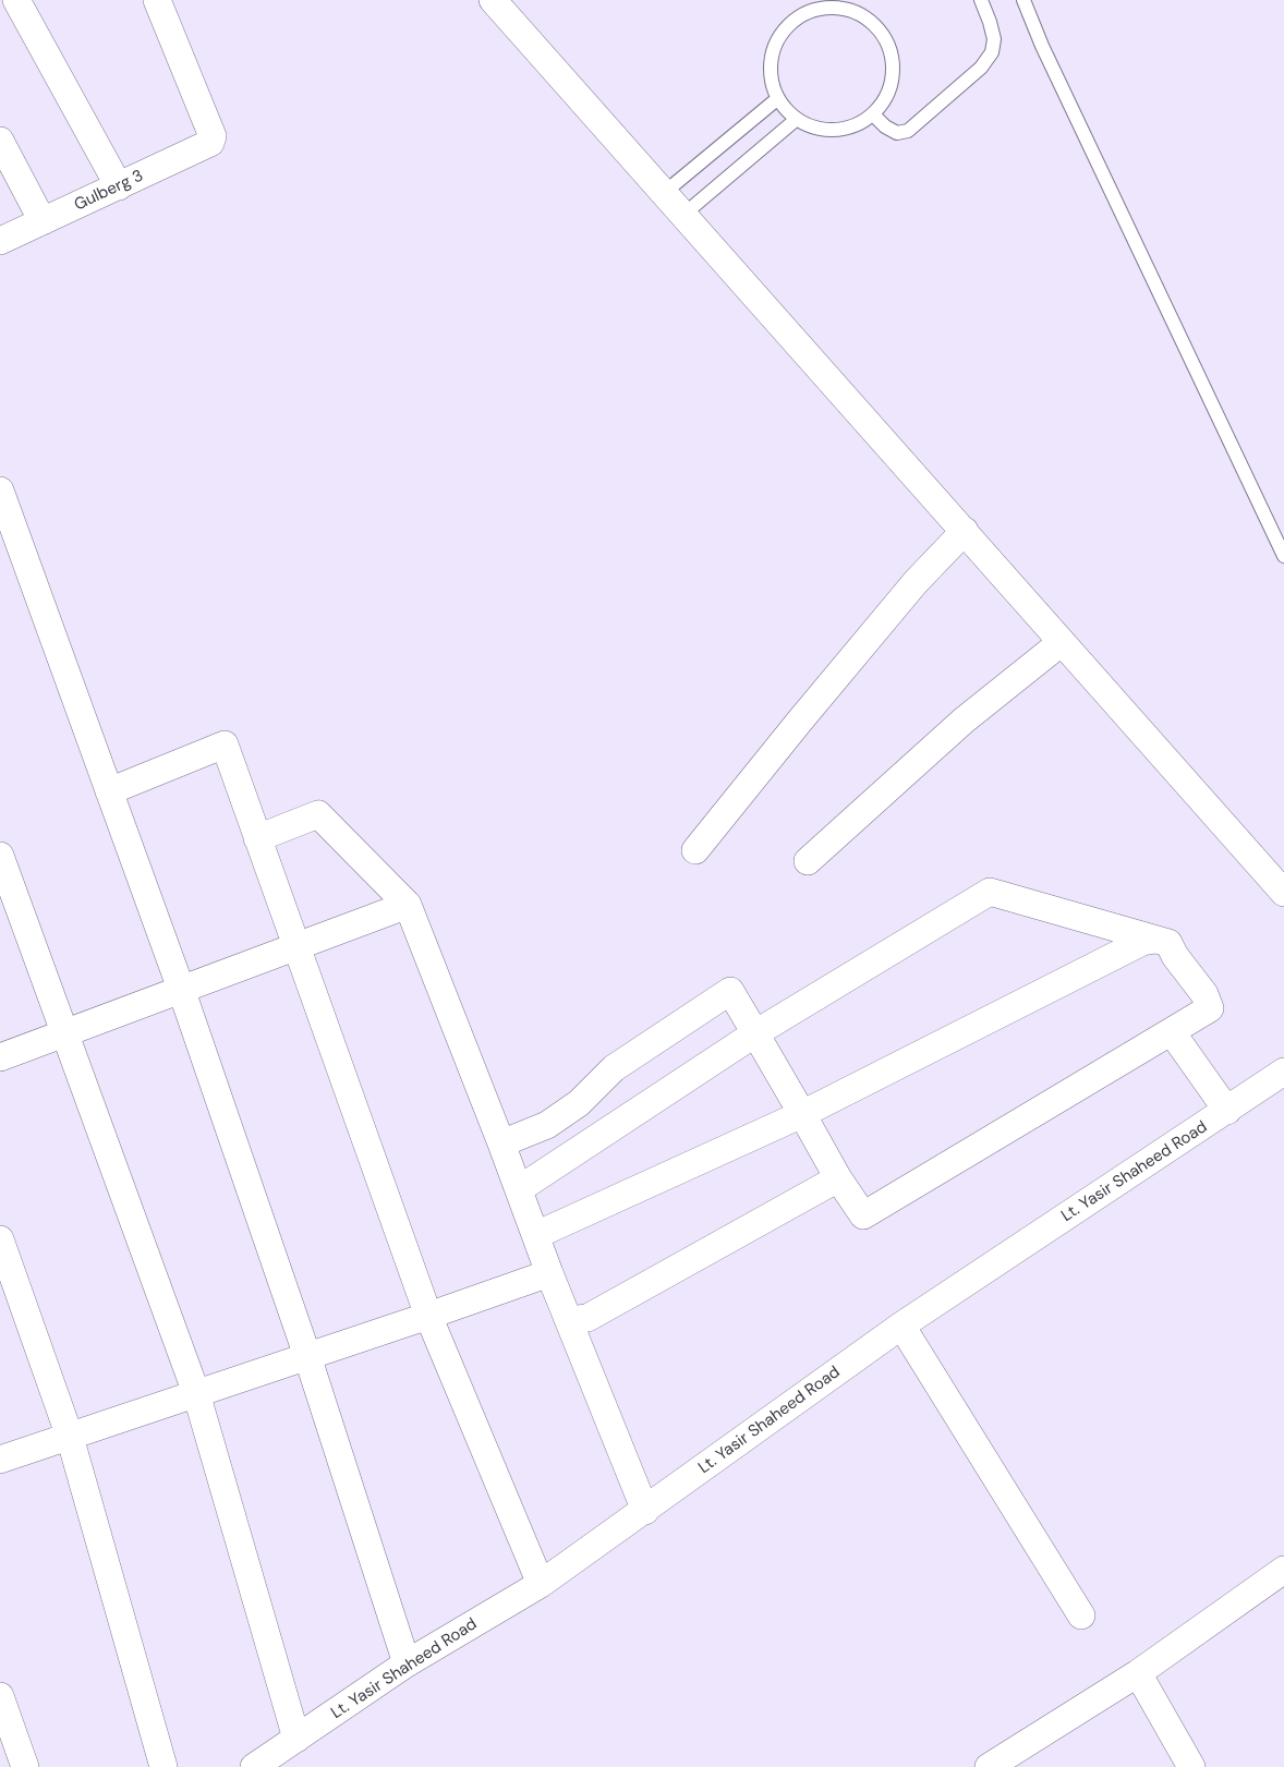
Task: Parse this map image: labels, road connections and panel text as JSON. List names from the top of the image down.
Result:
{
  "streets": {
    "street": ["Gulberg 3", "Lt. Yasir Shaheed Road"]
  }
}
